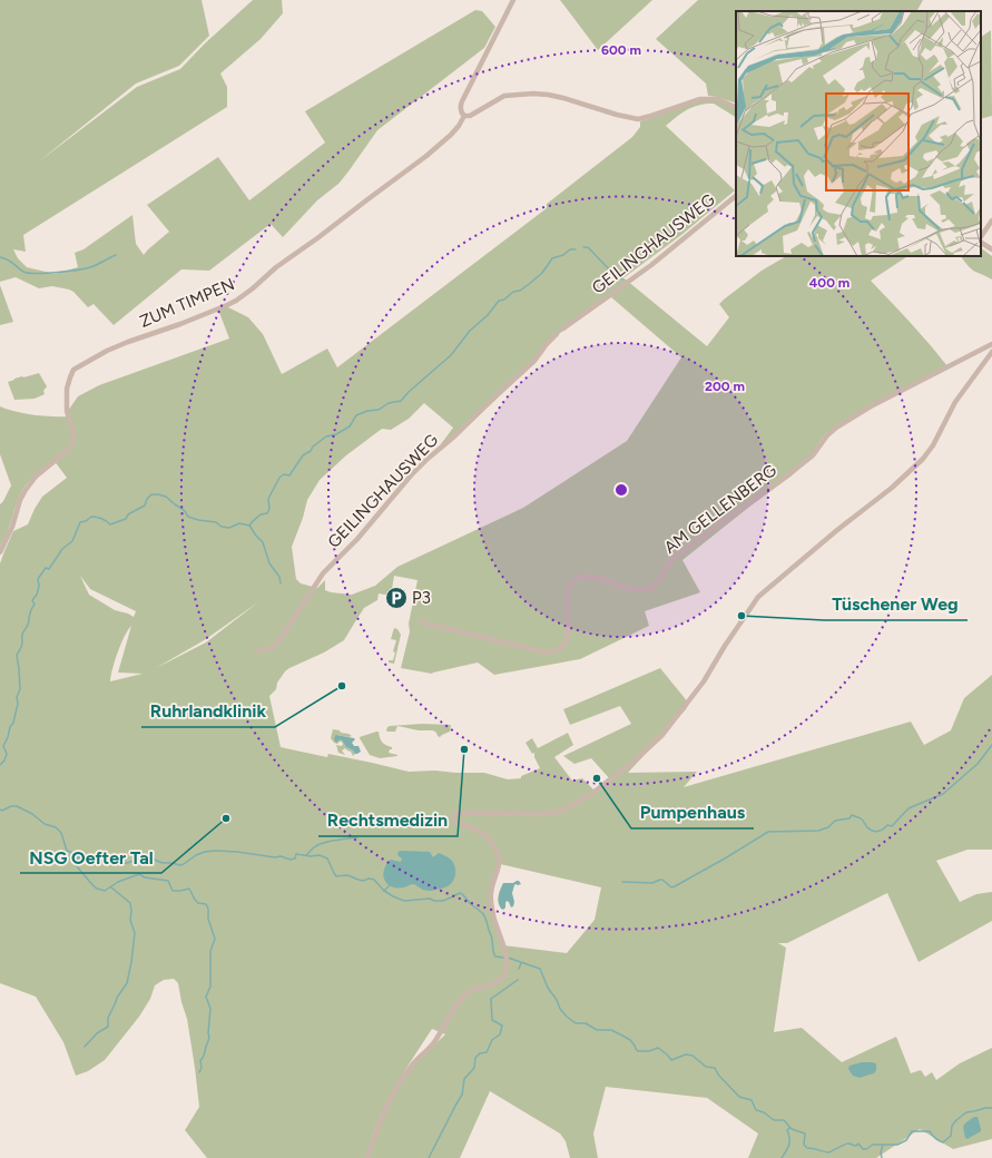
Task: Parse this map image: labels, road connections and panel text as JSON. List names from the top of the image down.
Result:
{
  "streets": {
    "street": ["GEILINGHAUSWEG", "ZUM TIMPEN", "AM GELLENBERG"]
  },
  "places": {
    "parking": ["P3"],
    "other": [
      "Tüschener Weg",
      "Ruhrlandklinik",
      "Rechtsmedizin",
      "Pumpenhaus",
      "NSG Oefter Tal"
    ]
  },
  "rings": ["600 m", "400 m", "200 m"]
}
